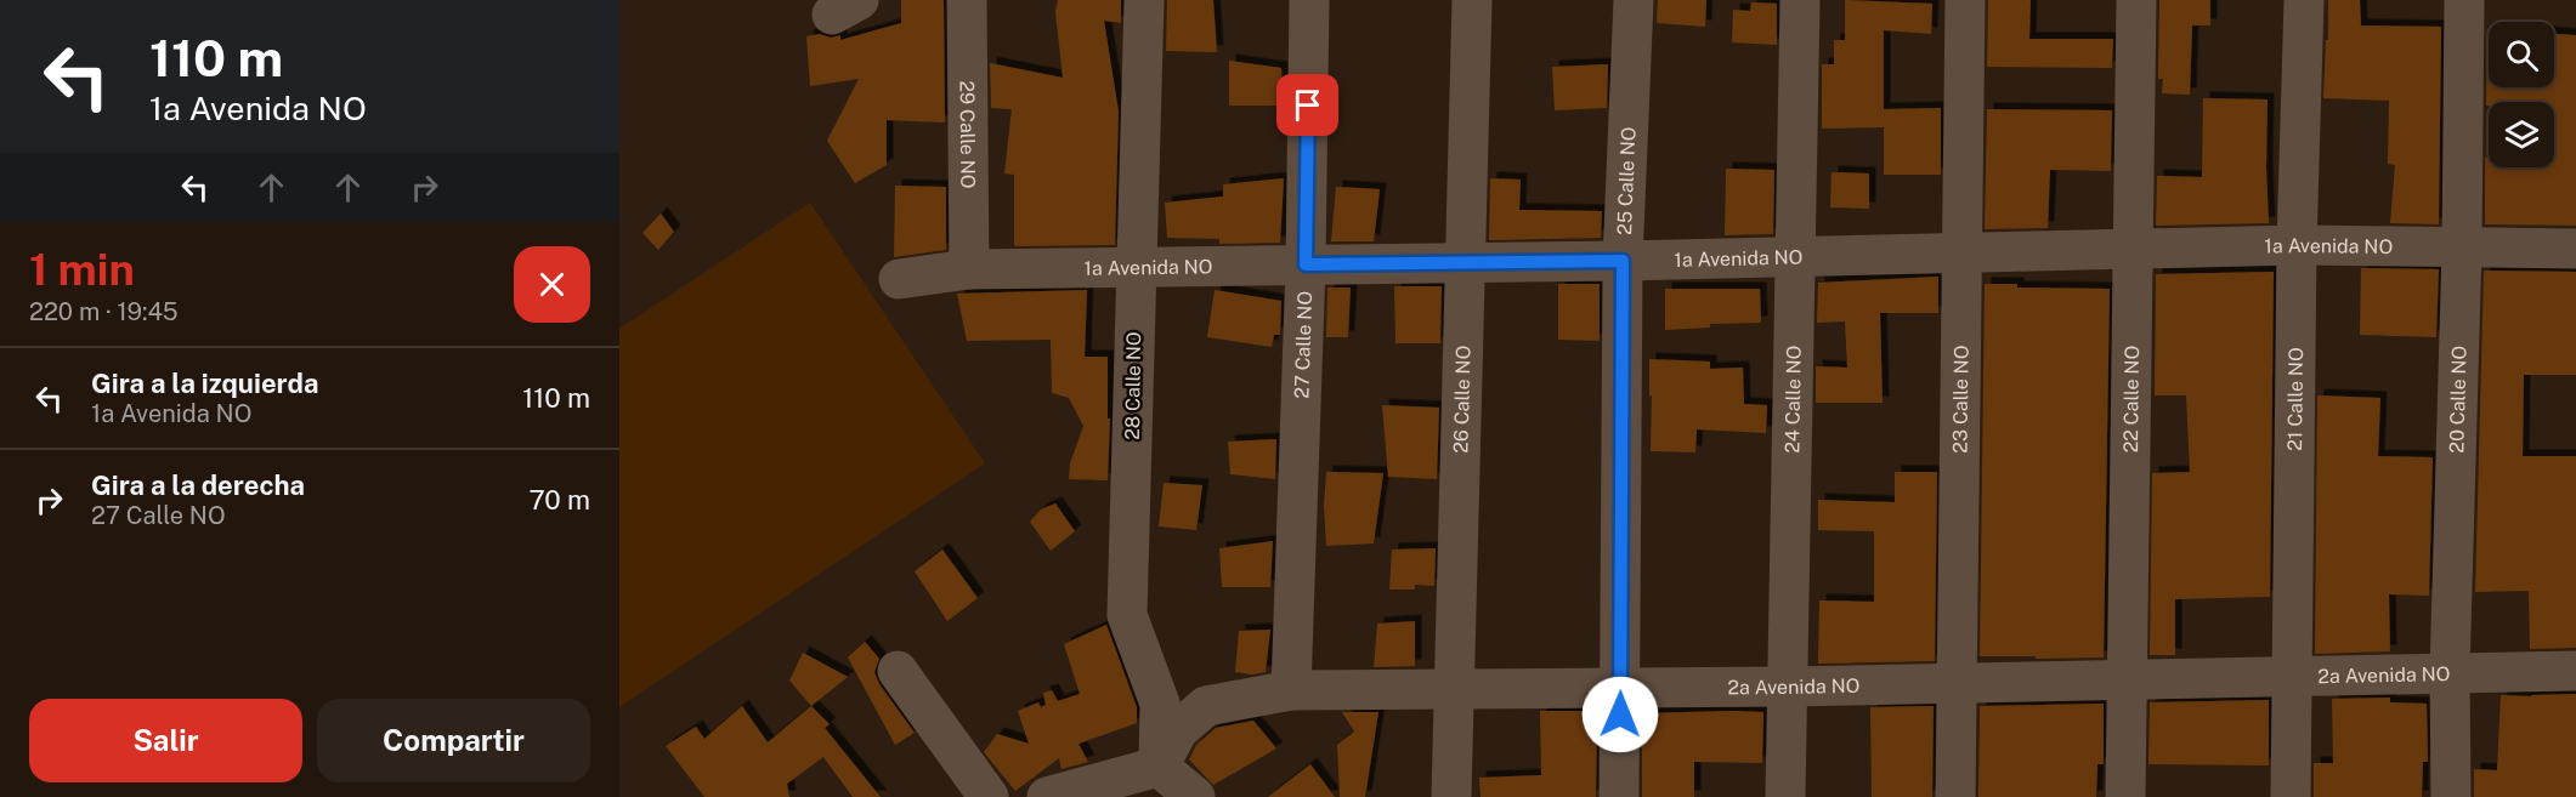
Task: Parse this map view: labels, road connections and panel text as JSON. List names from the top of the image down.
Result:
{
  "streets": {
    "street": [
      "29 Calle NO",
      "25 Calle NO",
      "1a Avenida NO",
      "27 Calle NO",
      "28 Calle NO",
      "24 Calle NO",
      "23 Calle NO",
      "22 Calle NO",
      "21 Calle NO",
      "26 Calle NO",
      "20 Calle NO",
      "2a Avenida NO"
    ]
  },
  "crossings": [
    ["29 Calle NO", "1a Avenida NO"],
    ["25 Calle NO", "1a Avenida NO"],
    ["25 Calle NO", "2a Avenida NO"],
    ["1a Avenida NO", "27 Calle NO"],
    ["1a Avenida NO", "28 Calle NO"],
    ["1a Avenida NO", "24 Calle NO"],
    ["1a Avenida NO", "23 Calle NO"],
    ["1a Avenida NO", "22 Calle NO"],
    ["1a Avenida NO", "21 Calle NO"],
    ["1a Avenida NO", "26 Calle NO"],
    ["1a Avenida NO", "20 Calle NO"],
    ["27 Calle NO", "2a Avenida NO"],
    ["28 Calle NO", "2a Avenida NO"],
    ["24 Calle NO", "2a Avenida NO"],
    ["23 Calle NO", "2a Avenida NO"],
    ["22 Calle NO", "2a Avenida NO"],
    ["21 Calle NO", "2a Avenida NO"],
    ["26 Calle NO", "2a Avenida NO"],
    ["20 Calle NO", "2a Avenida NO"]
  ],
  "page": {
    "turn": ["110 m", "1a Avenida NO"],
    "heading": ["1 min", "220 m · 19:45"],
    "list": [
      {
        "name": "Gira a la izquierda",
        "note": "1a Avenida NO",
        "value": "110 m"
      },
      {
        "name": "Gira a la derecha",
        "note": "27 Calle NO",
        "value": "70 m"
      }
    ],
    "buttons": ["Salir", "Compartir"]
  }
}
